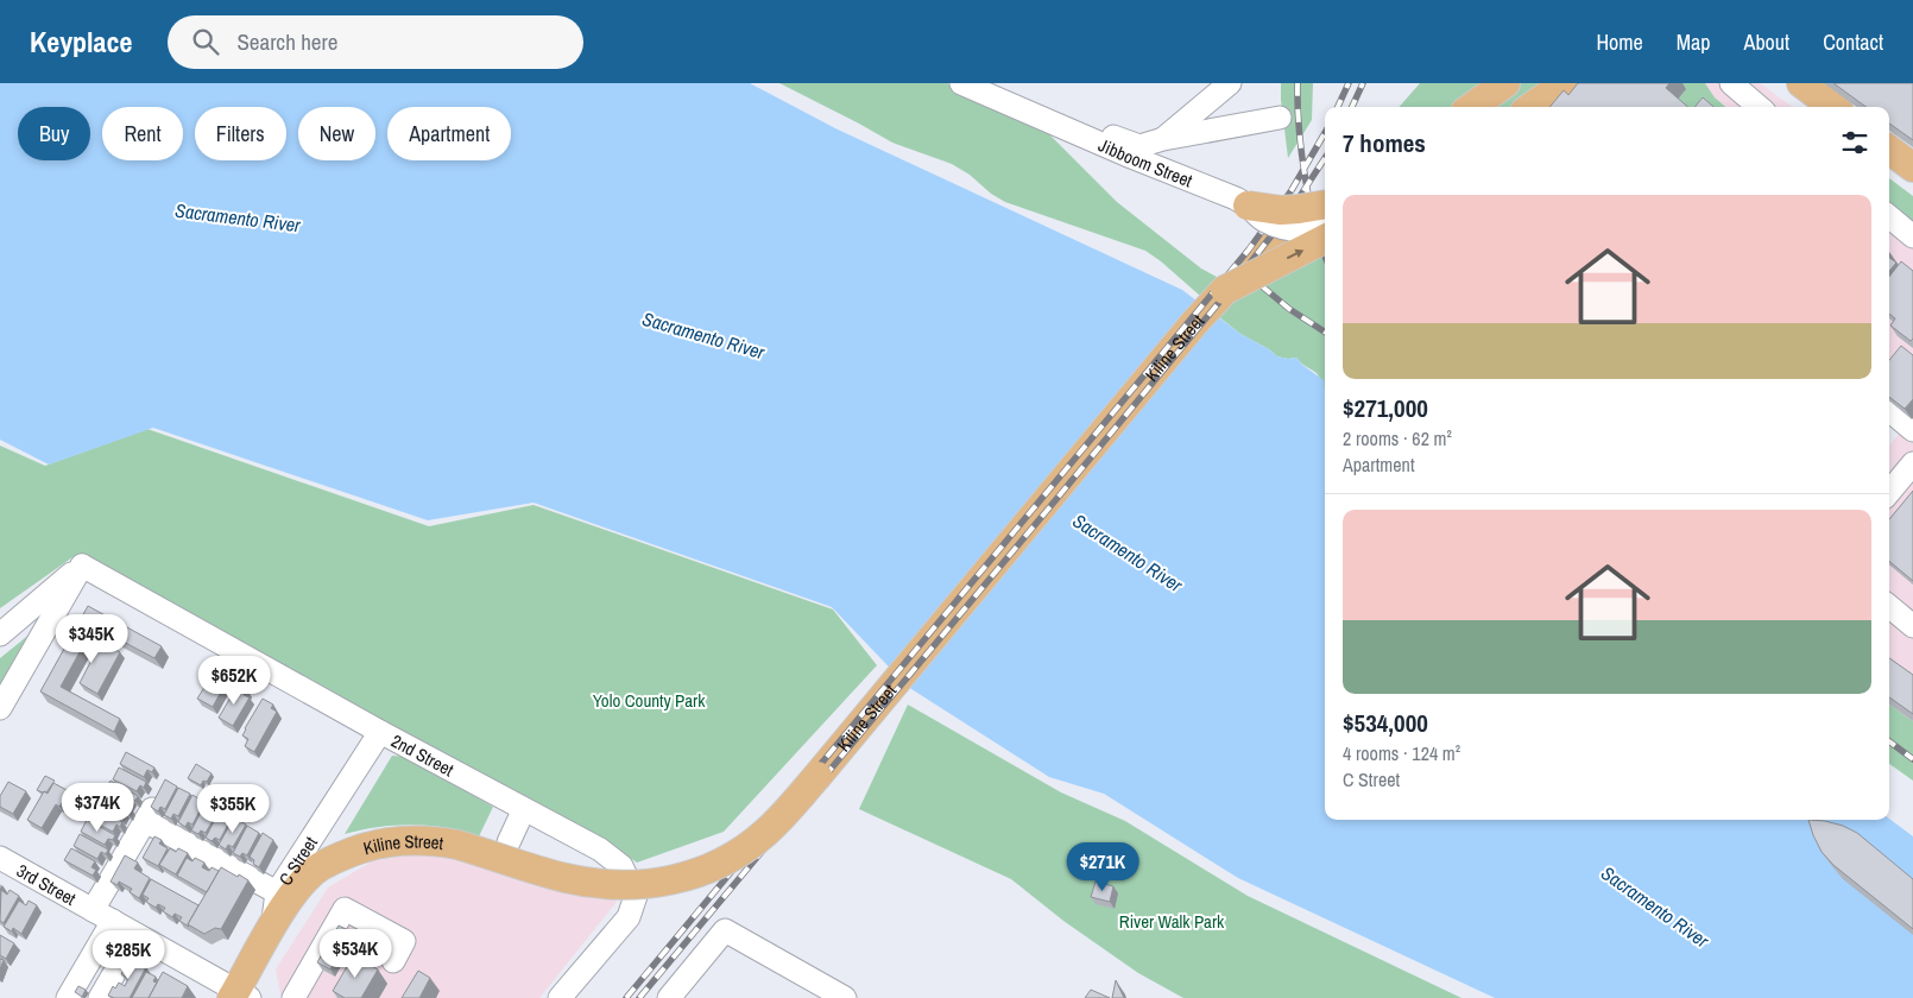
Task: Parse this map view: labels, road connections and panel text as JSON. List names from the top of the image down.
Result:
{
  "streets": {
    "main road": ["Kiline Street", "C Street"],
    "street": ["Jibboom Street", "2nd Street", "3rd Street"]
  },
  "crossings": [
    ["Jibboom Street", "Kiline Street"],
    ["Kiline Street", "C Street"],
    ["2nd Street", "C Street"],
    ["C Street", "3rd Street"]
  ],
  "water": ["Sacramento River"],
  "parks": ["Yolo County Park", "River Walk Park"],
  "page": {
    "header": "Keyplace",
    "search": "Search here",
    "nav": [
      "Home",
      "Map",
      "About",
      "Contact"
    ],
    "chip": [
      "Buy",
      "Rent",
      "Filters",
      "New",
      "Apartment"
    ],
    "heading": "7 homes",
    "list": [
      {
        "name": "$271,000",
        "note": "2 rooms · 62 m² · Apartment"
      },
      {
        "name": "$534,000",
        "note": "4 rooms · 124 m² · C Street"
      }
    ],
    "price": [
      "$345K",
      "$652K",
      "$374K",
      "$355K",
      "$271K",
      "$534K",
      "$285K"
    ]
  }
}
